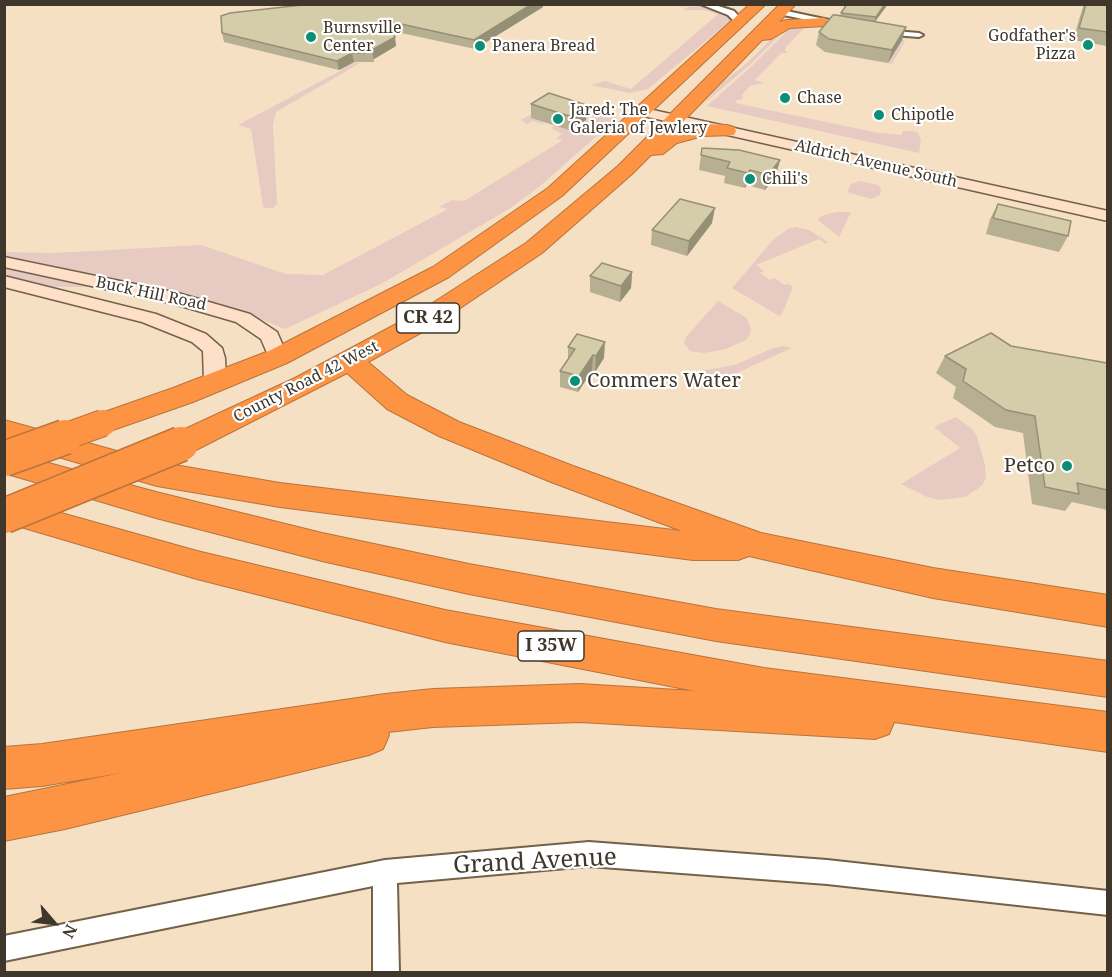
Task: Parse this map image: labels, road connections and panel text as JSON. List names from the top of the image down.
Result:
{
  "streets": {
    "highway": ["CR 42", "County Road 42 West", "I 35W"],
    "street": ["Aldrich Avenue South", "Buck Hill Road", "Grand Avenue"]
  },
  "crossings": [
    ["Aldrich Avenue South", "County Road 42 West"],
    ["Buck Hill Road", "County Road 42 West"]
  ],
  "places": [
    "Burnsville Center",
    "Godfather's Pizza",
    "Panera Bread",
    "Chase",
    "Chipotle",
    "Jared: The Galeria of Jewlery",
    "Chili's",
    "Commers Water",
    "Petco"
  ],
  "north": "bottom right"
}
